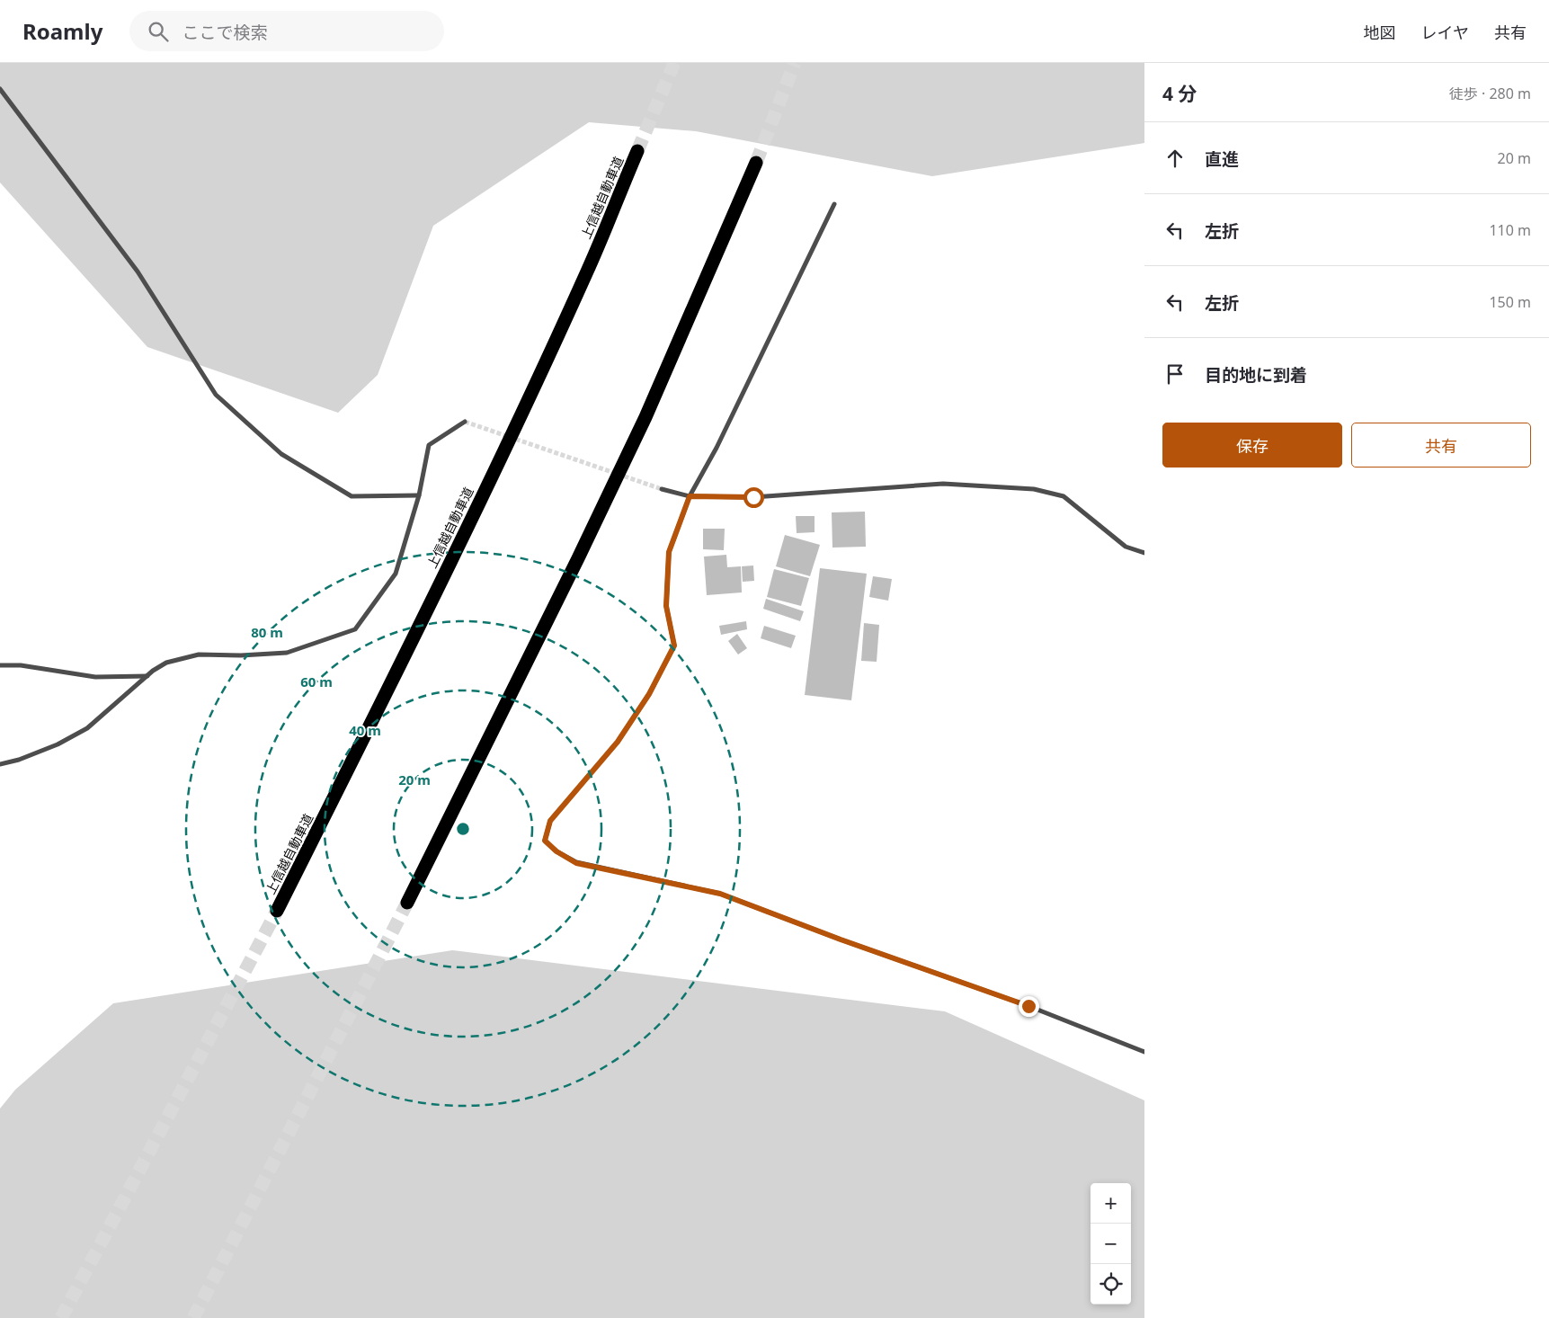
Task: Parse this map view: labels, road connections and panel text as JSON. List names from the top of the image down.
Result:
{
  "streets": {
    "highway": ["上信越自動車道"]
  },
  "page": {
    "header": "Roamly",
    "search": "ここで検索",
    "nav": ["地図", "レイヤ", "共有"],
    "heading": ["4 分", "徒歩 · 280 m"],
    "list": [
      ["直進", "20 m"],
      ["左折", "110 m"],
      ["左折", "150 m"],
      "目的地に到着"
    ],
    "buttons": ["保存", "共有"],
    "map_buttons": ["+", "−"]
  },
  "rings": [
    "80 m",
    "60 m",
    "40 m",
    "20 m"
  ]
}
